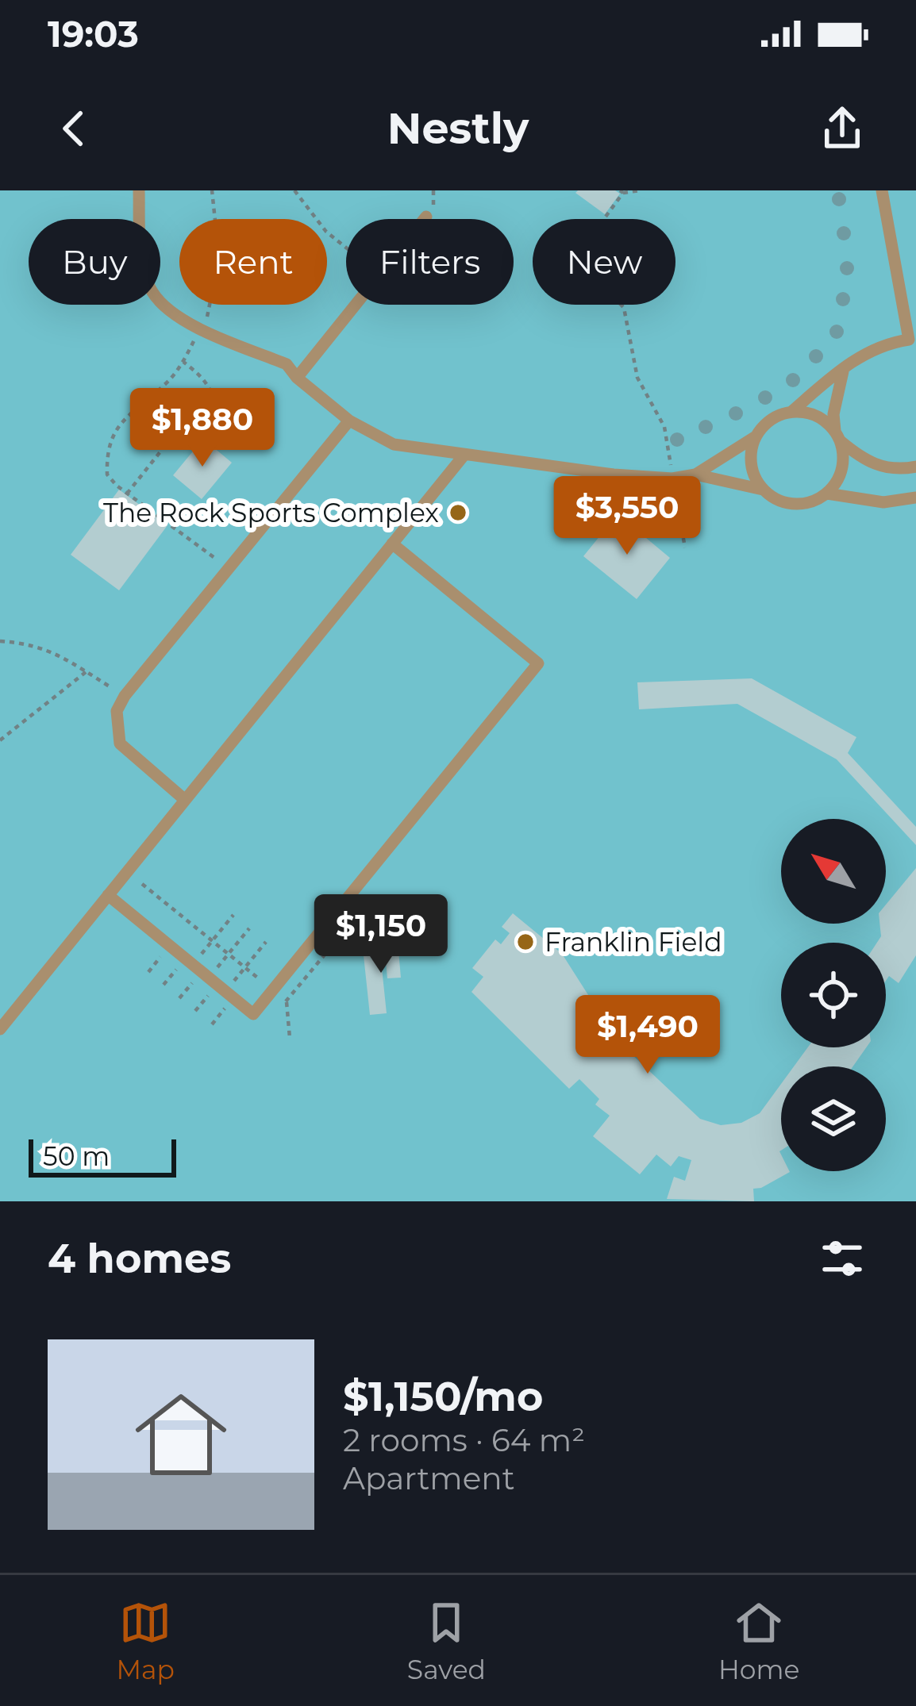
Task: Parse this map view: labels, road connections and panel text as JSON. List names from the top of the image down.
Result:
{
  "places": ["The Rock Sports Complex", "Franklin Field"],
  "scale_bar": "50 m",
  "north": "top left",
  "page": {
    "status": "19:03",
    "header": "Nestly",
    "chip": [
      "Buy",
      "Rent",
      "Filters",
      "New"
    ],
    "price": [
      "$1,880",
      "$3,550",
      "$1,150",
      "$1,490"
    ],
    "scale": "50 m",
    "heading": "4 homes",
    "list": [
      {
        "name": "$1,150/mo",
        "note": "2 rooms · 64 m² · Apartment"
      }
    ],
    "tabs": ["Map", "Saved", "Home"]
  }
}
